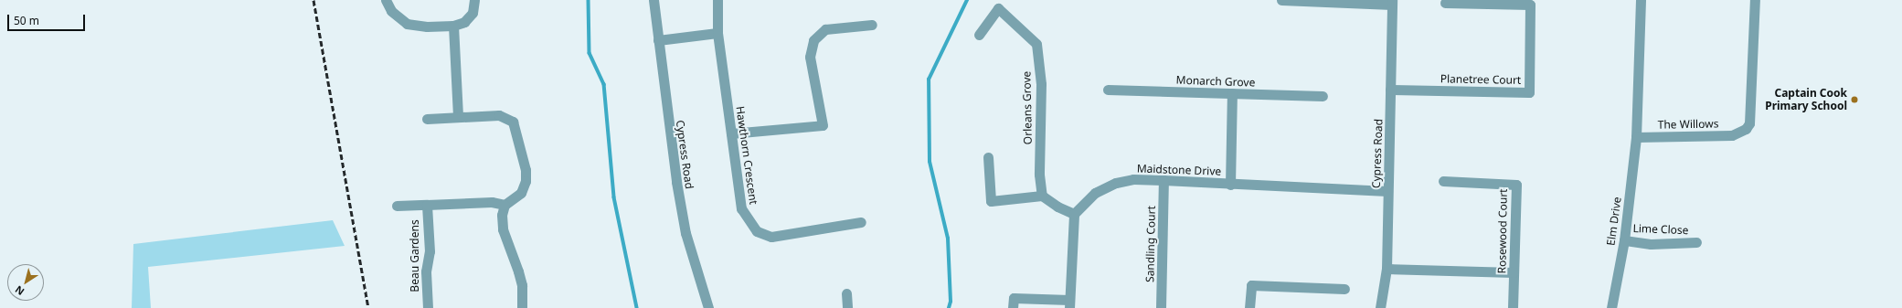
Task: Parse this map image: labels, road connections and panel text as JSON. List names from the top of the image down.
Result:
{
  "streets": {
    "street": [
      "Planetree Court",
      "Monarch Grove",
      "Orleans Grove",
      "The Willows",
      "Cypress Road",
      "Hawthorn Crescent",
      "Maidstone Drive",
      "Elm Drive",
      "Lime Close",
      "Rosewood Court",
      "Sandling Court",
      "Beau Gardens"
    ]
  },
  "crossings": [
    ["Planetree Court", "Cypress Road"],
    ["The Willows", "Elm Drive"],
    ["Cypress Road", "Maidstone Drive"],
    ["Maidstone Drive", "Sandling Court"],
    ["Elm Drive", "Lime Close"]
  ],
  "places": ["Captain Cook Primary School"],
  "scale_bar": "50 m",
  "north": "bottom left"
}
